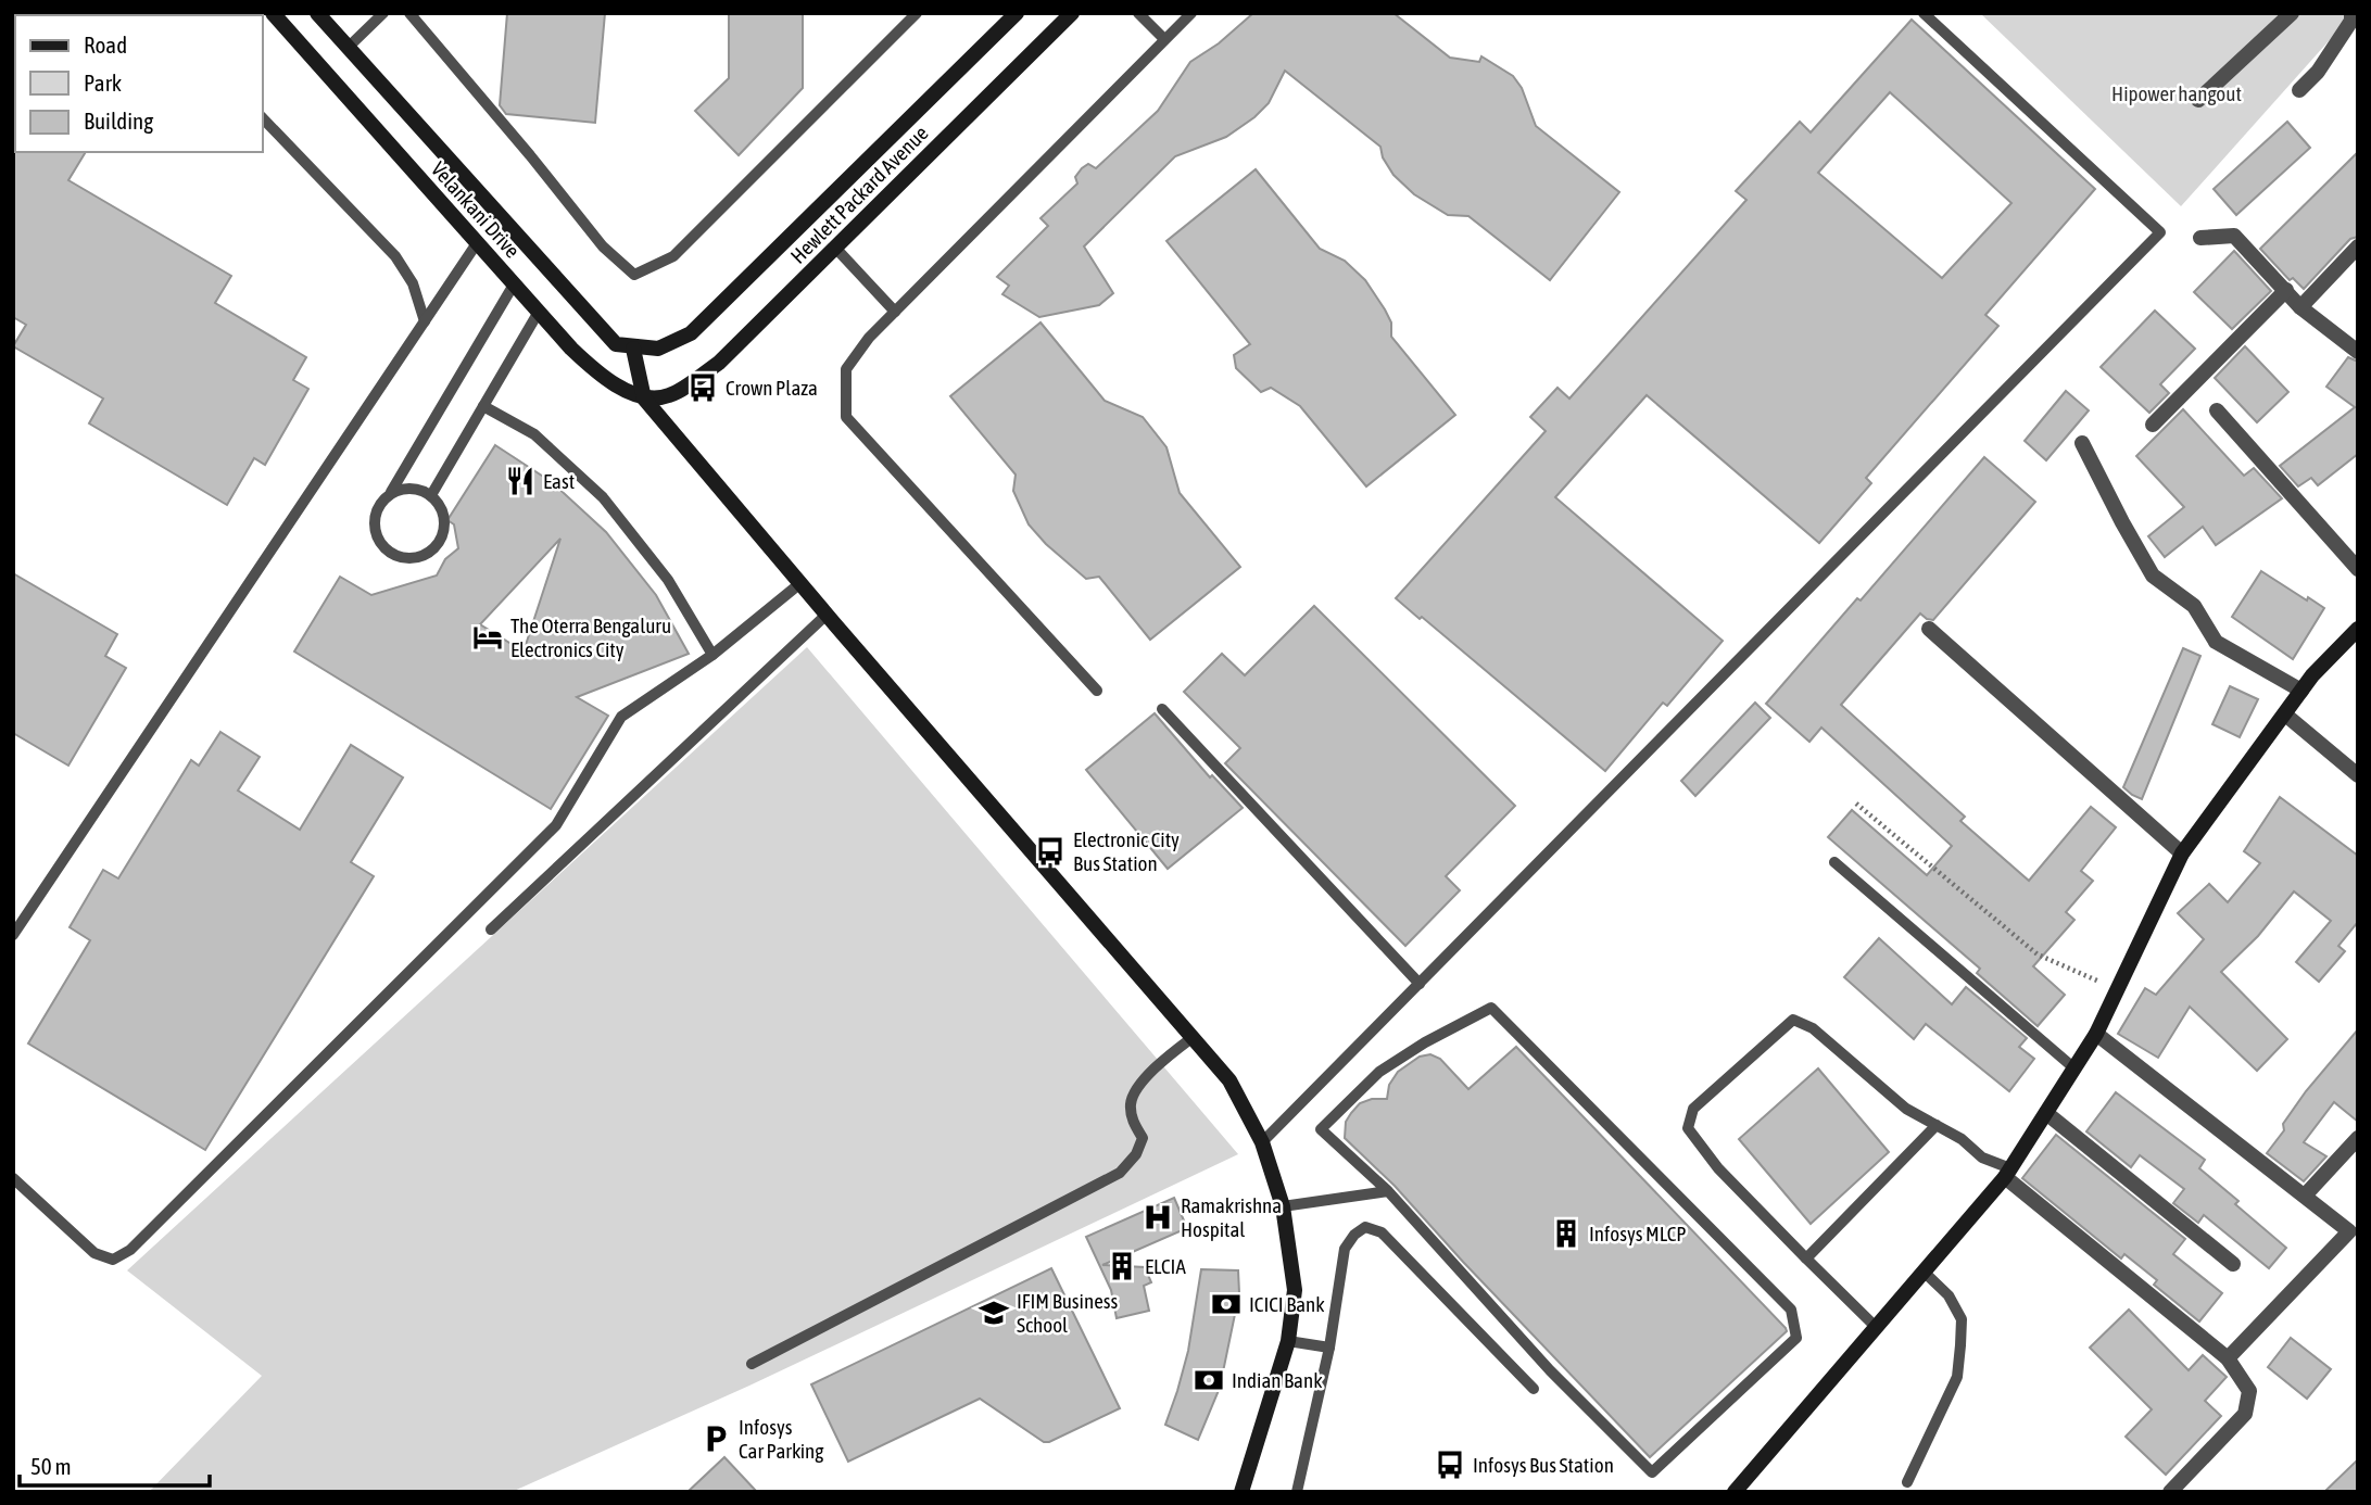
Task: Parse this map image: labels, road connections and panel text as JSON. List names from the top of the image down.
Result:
{
  "streets": {
    "street": ["Hewlett Packard Avenue", "Velankani Drive"]
  },
  "crossings": [
    ["Hewlett Packard Avenue", "Velankani Drive"]
  ],
  "parks": ["Hipower hangout"],
  "places": {
    "bus stop": ["Crown Plaza", "Electronic City Bus Station", "Infosys Bus Station"],
    "restaurant": ["East"],
    "hotel": ["The Oterra Bengaluru Electronics City"],
    "hospital": ["Ramakrishna Hospital"],
    "building": ["Infosys MLCP", "ELCIA"],
    "bank": ["ICICI Bank", "Indian Bank"],
    "school or university": ["IFIM Business School"],
    "parking": ["Infosys Car Parking"]
  },
  "legend": ["Road", "Park", "Building"],
  "scale_bar": "50 m"
}
